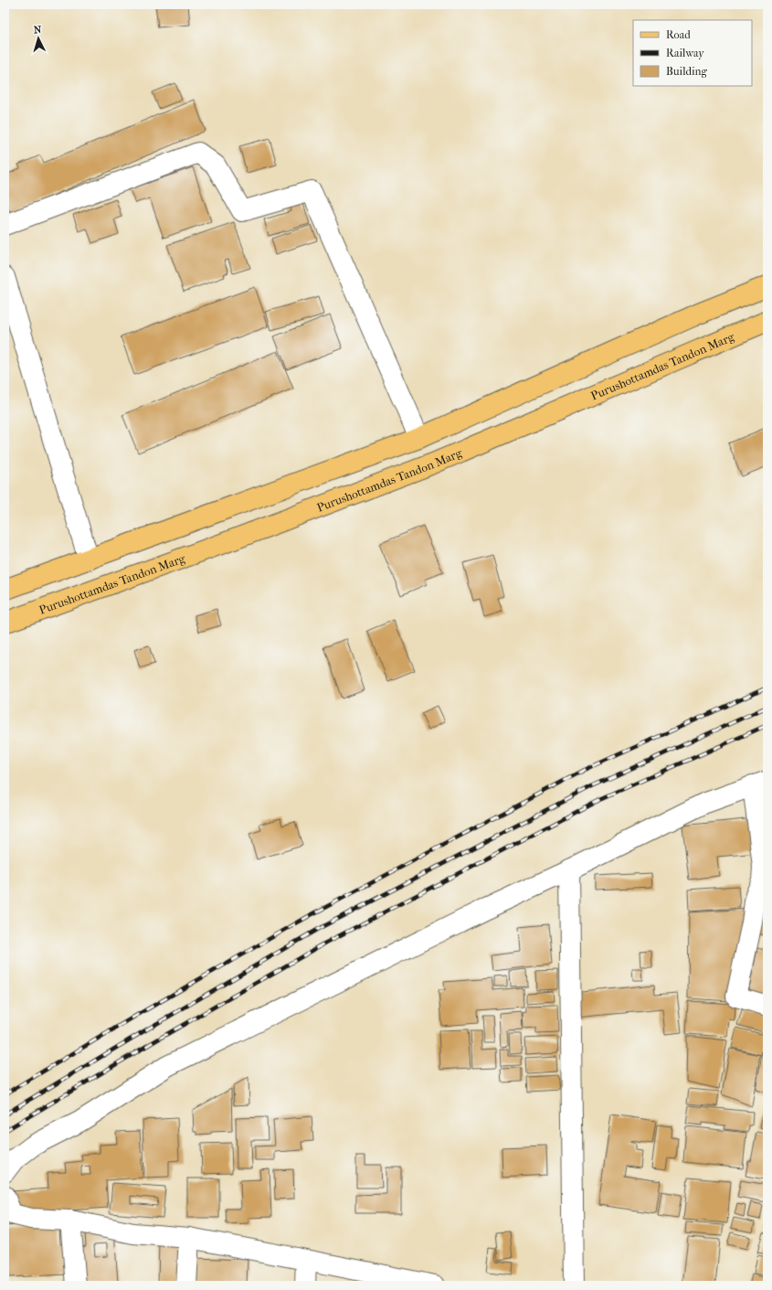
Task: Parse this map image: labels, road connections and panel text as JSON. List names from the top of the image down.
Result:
{
  "streets": {
    "main road": ["Purushottamdas Tandon Marg"]
  },
  "legend": ["Road", "Railway", "Building"],
  "north": "top"
}
